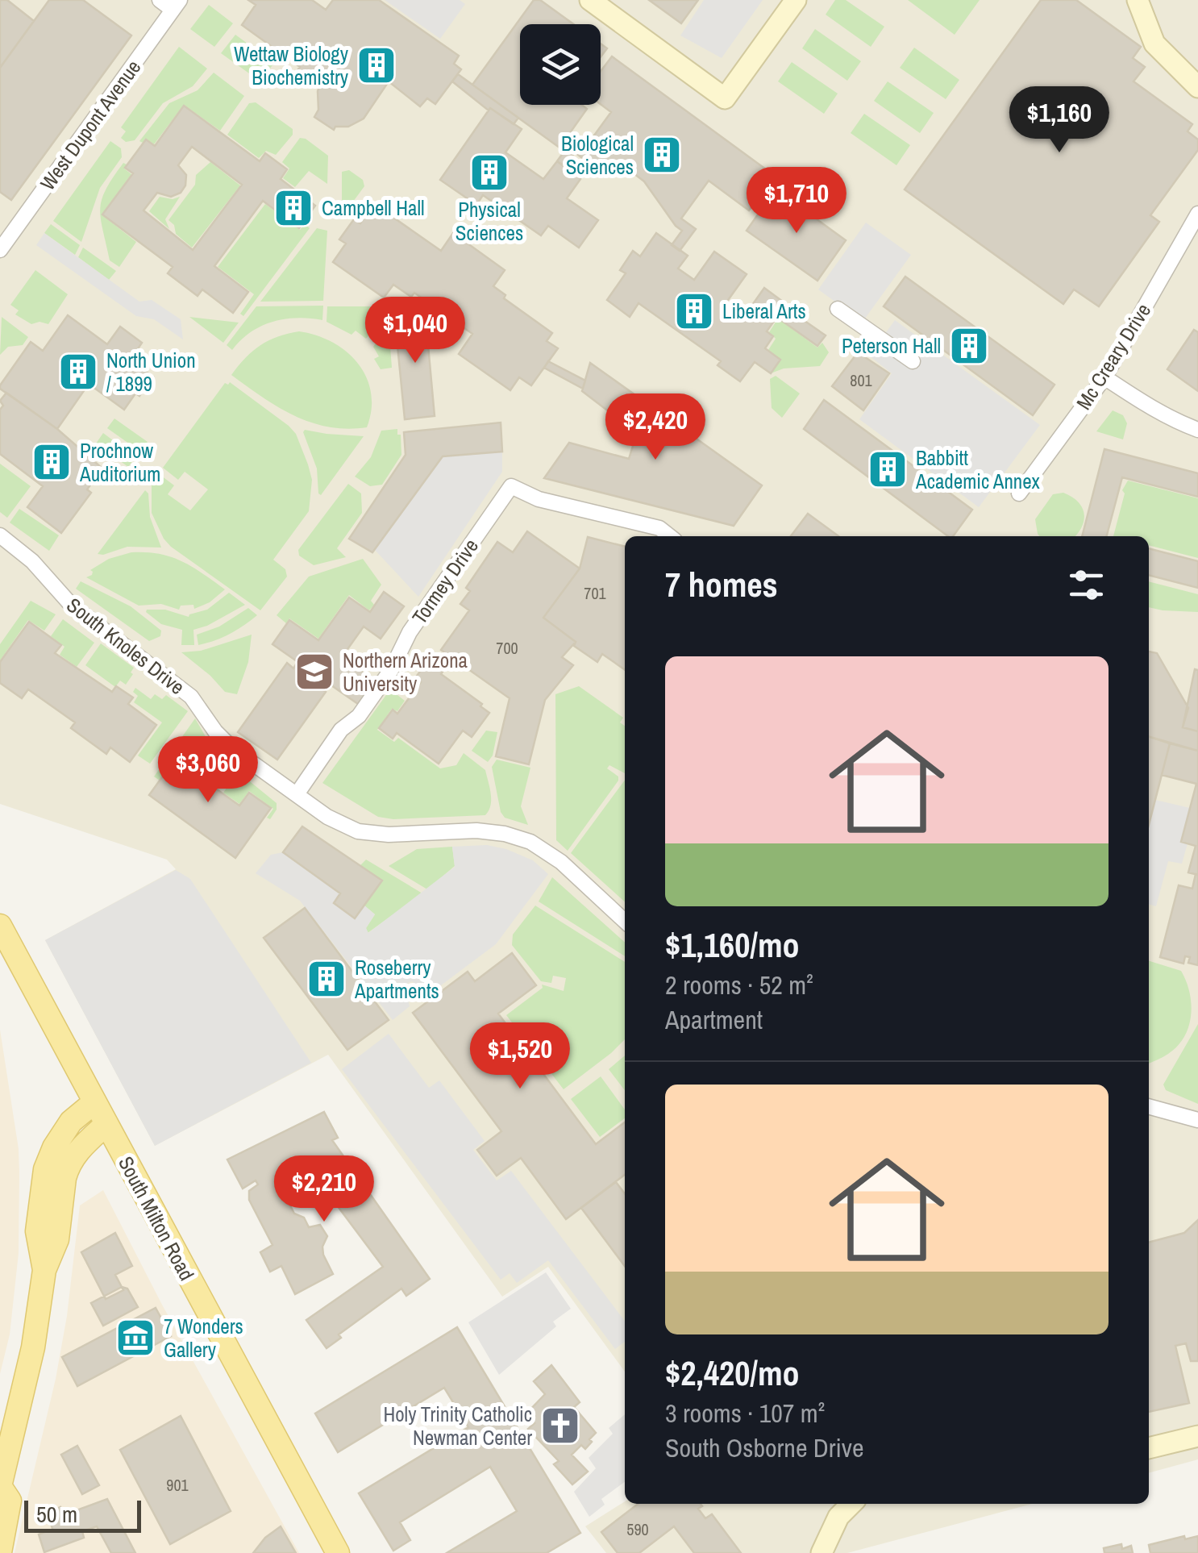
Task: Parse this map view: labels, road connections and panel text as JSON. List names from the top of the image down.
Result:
{
  "streets": {
    "main road": ["South Milton Road"],
    "street": [
      "West Dupont Avenue",
      "Mc Creary Drive",
      "Tormey Drive",
      "South Knoles Drive"
    ]
  },
  "crossings": [
    ["Tormey Drive", "South Knoles Drive"]
  ],
  "places": {
    "building": [
      "Wettaw Biology Biochemistry",
      "Biological Sciences",
      "Physical Sciences",
      "Campbell Hall",
      "Liberal Arts",
      "Peterson Hall",
      "North Union / 1899",
      "Prochnow Auditorium",
      "Babbitt Academic Annex",
      "Roseberry Apartments"
    ],
    "school or university": ["Northern Arizona University"],
    "museum": ["7 Wonders Gallery"],
    "church": ["Holy Trinity Catholic Newman Center"]
  },
  "house_numbers": [
    "801",
    "701",
    "700",
    "901",
    "590"
  ],
  "scale_bar": "50 m",
  "page": {
    "price": [
      "$1,160",
      "$1,710",
      "$1,040",
      "$2,420",
      "$3,060",
      "$1,520",
      "$2,210"
    ],
    "heading": "7 homes",
    "list": [
      {
        "name": "$1,160/mo",
        "note": "2 rooms · 52 m² · Apartment"
      },
      {
        "name": "$2,420/mo",
        "note": "3 rooms · 107 m² · South Osborne Drive"
      }
    ],
    "scale": "50 m"
  }
}
